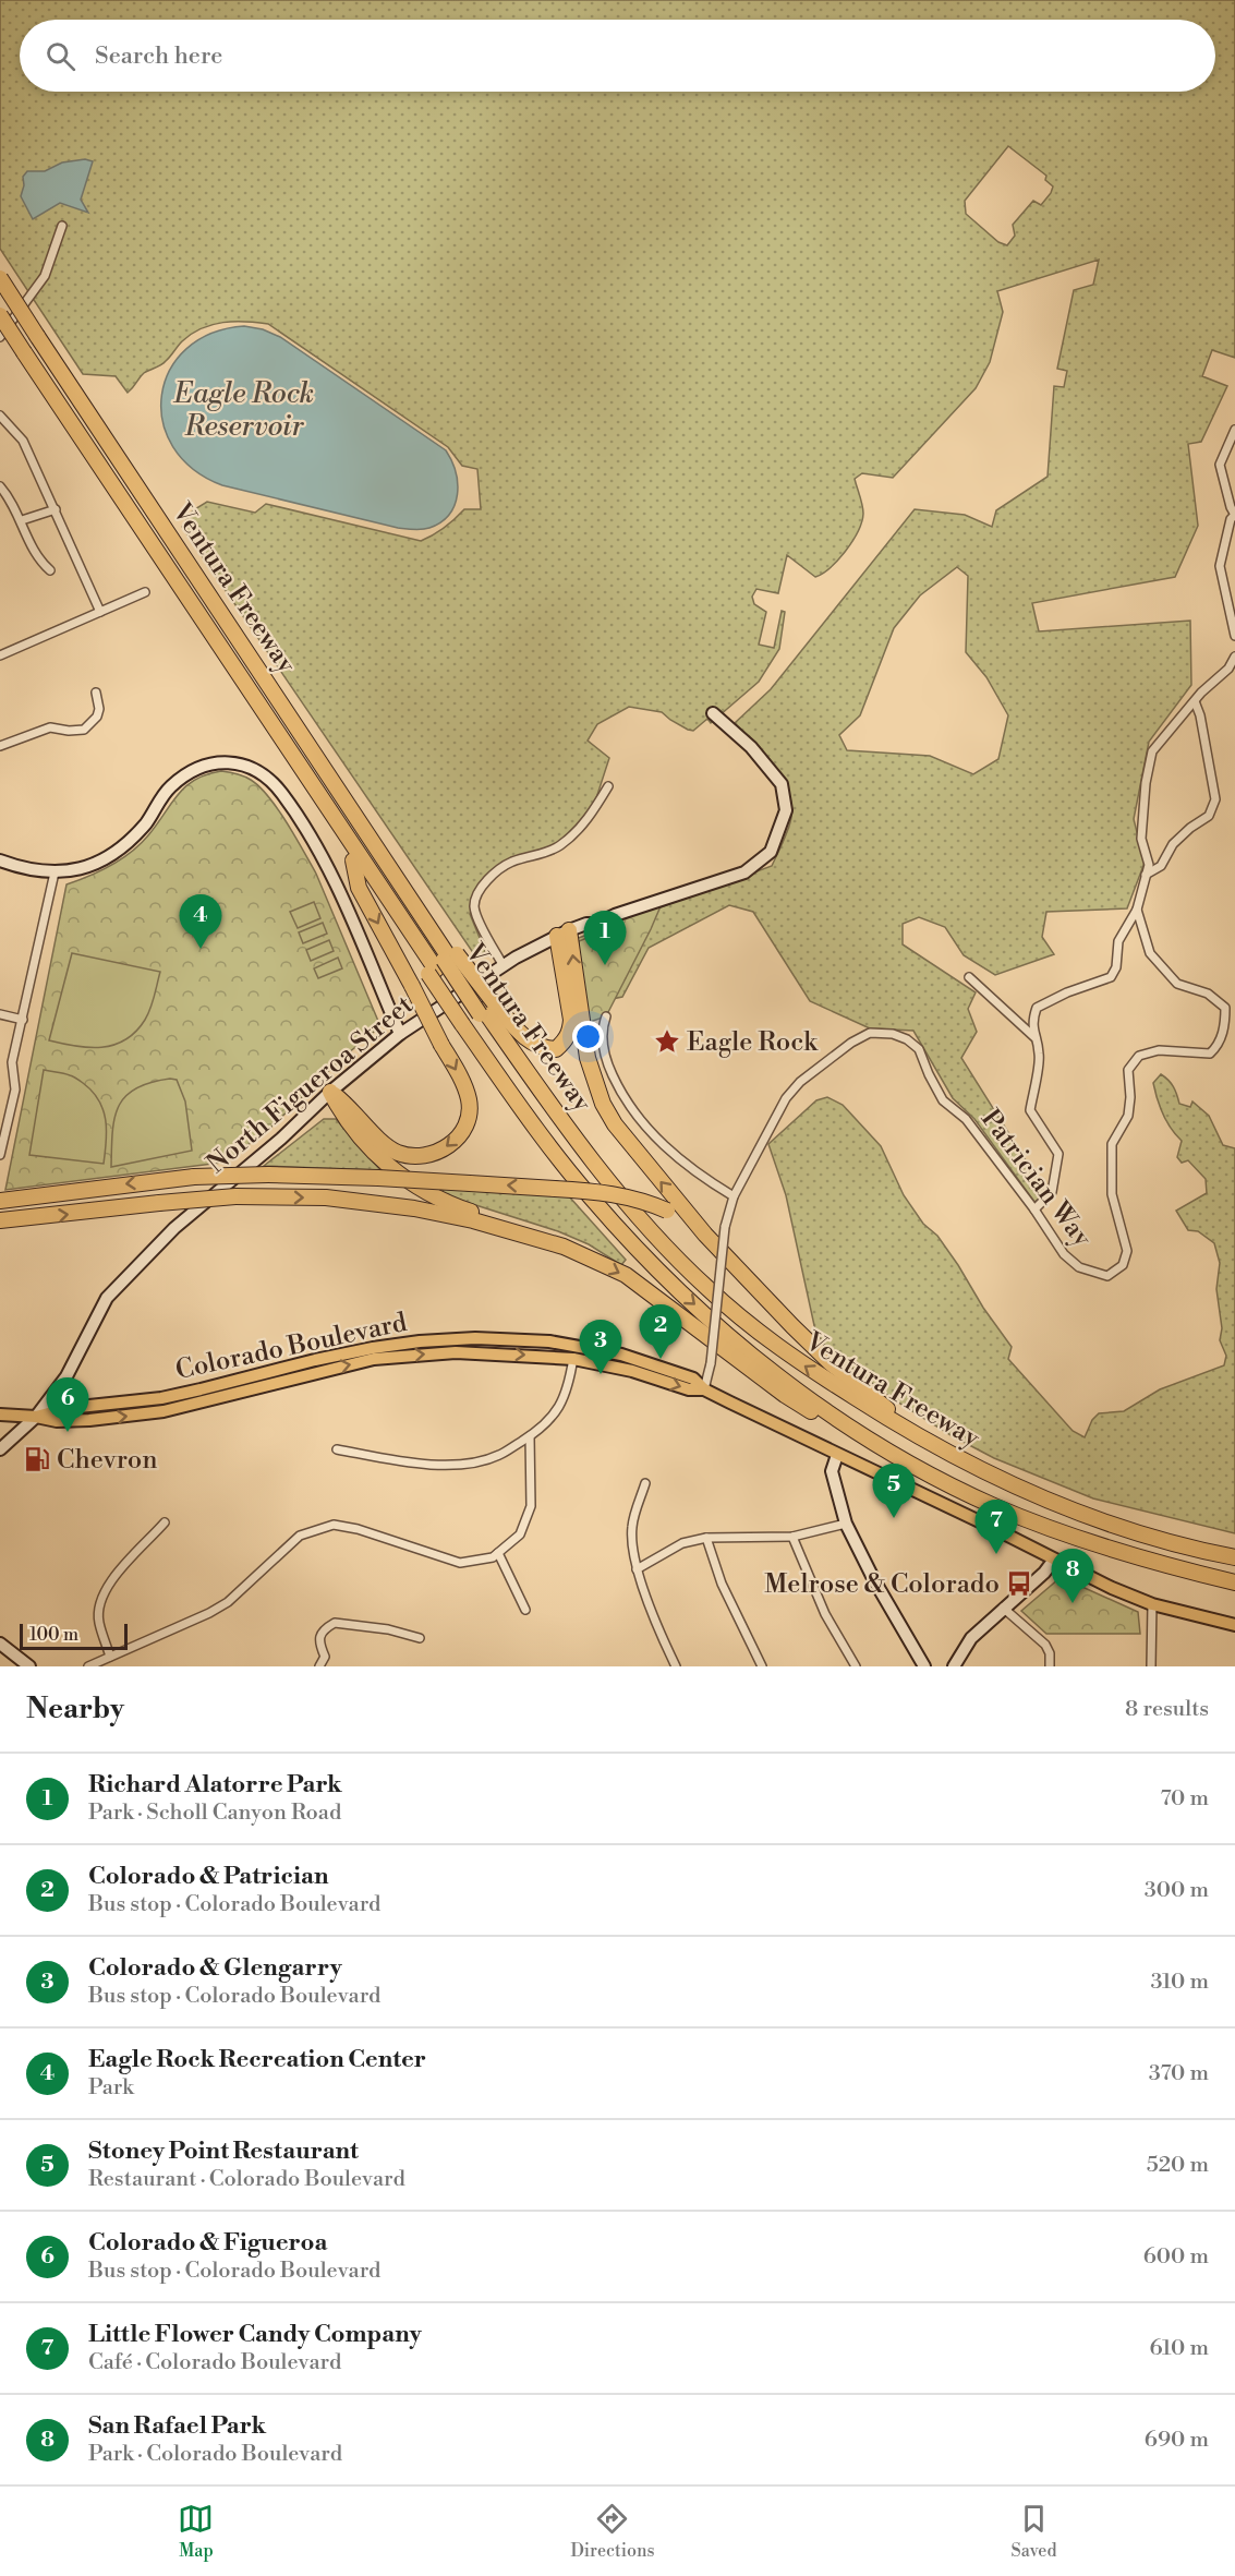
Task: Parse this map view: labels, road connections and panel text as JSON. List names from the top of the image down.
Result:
{
  "streets": {
    "highway": ["Ventura Freeway"],
    "main road": ["Colorado Boulevard"],
    "street": ["North Figueroa Street", "Patrician Way"]
  },
  "crossings": [
    ["North Figueroa Street", "Colorado Boulevard"],
    ["Patrician Way", "Colorado Boulevard"]
  ],
  "water": ["Eagle Rock Reservoir"],
  "places": {
    "place": ["Eagle Rock"],
    "fuel station": ["Chevron"],
    "bus stop": ["Melrose & Colorado"]
  },
  "scale_bar": "100 m",
  "page": {
    "search": "Search here",
    "pins": [
      "4",
      "1",
      "2",
      "3",
      "6",
      "5",
      "7",
      "8"
    ],
    "scale": "100 m",
    "heading": ["Nearby", "8 results"],
    "list": [
      {
        "mark": "1",
        "name": "Richard Alatorre Park",
        "note": "Park · Scholl Canyon Road",
        "value": "70 m"
      },
      {
        "mark": "2",
        "name": "Colorado & Patrician",
        "note": "Bus stop · Colorado Boulevard",
        "value": "300 m"
      },
      {
        "mark": "3",
        "name": "Colorado & Glengarry",
        "note": "Bus stop · Colorado Boulevard",
        "value": "310 m"
      },
      {
        "mark": "4",
        "name": "Eagle Rock Recreation Center",
        "note": "Park",
        "value": "370 m"
      },
      {
        "mark": "5",
        "name": "Stoney Point Restaurant",
        "note": "Restaurant · Colorado Boulevard",
        "value": "520 m"
      },
      {
        "mark": "6",
        "name": "Colorado & Figueroa",
        "note": "Bus stop · Colorado Boulevard",
        "value": "600 m"
      },
      {
        "mark": "7",
        "name": "Little Flower Candy Company",
        "note": "Café · Colorado Boulevard",
        "value": "610 m"
      },
      {
        "mark": "8",
        "name": "San Rafael Park",
        "note": "Park · Colorado Boulevard",
        "value": "690 m"
      }
    ],
    "nav": ["Map", "Directions", "Saved"]
  }
}
